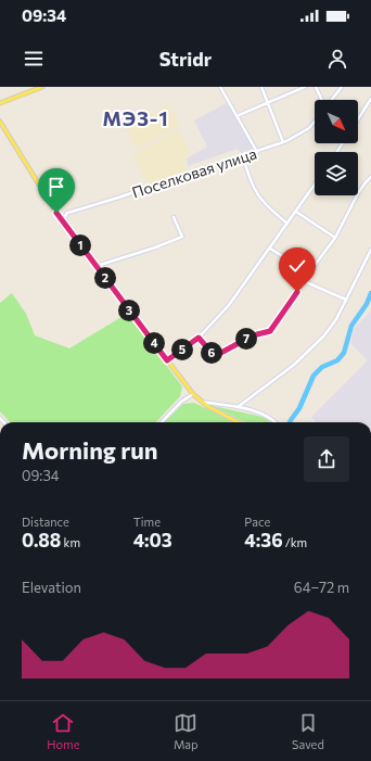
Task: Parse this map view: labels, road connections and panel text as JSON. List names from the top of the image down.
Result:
{
  "streets": {
    "street": ["Поселковая улица"]
  },
  "districts": ["МЭЗ-1"],
  "north": "bottom right",
  "page": {
    "status": "09:34",
    "header": "Stridr",
    "pins": [
      "1",
      "2",
      "3",
      "7",
      "4",
      "5",
      "6"
    ],
    "heading": ["Morning run", "09:34"],
    "stats": [
      ["Distance", "0.88 km"],
      ["Time", "4:03"],
      ["Pace", "4:36 /km"]
    ],
    "chart": ["Elevation", "64–72 m"],
    "tabs": ["Home", "Map", "Saved"]
  }
}
